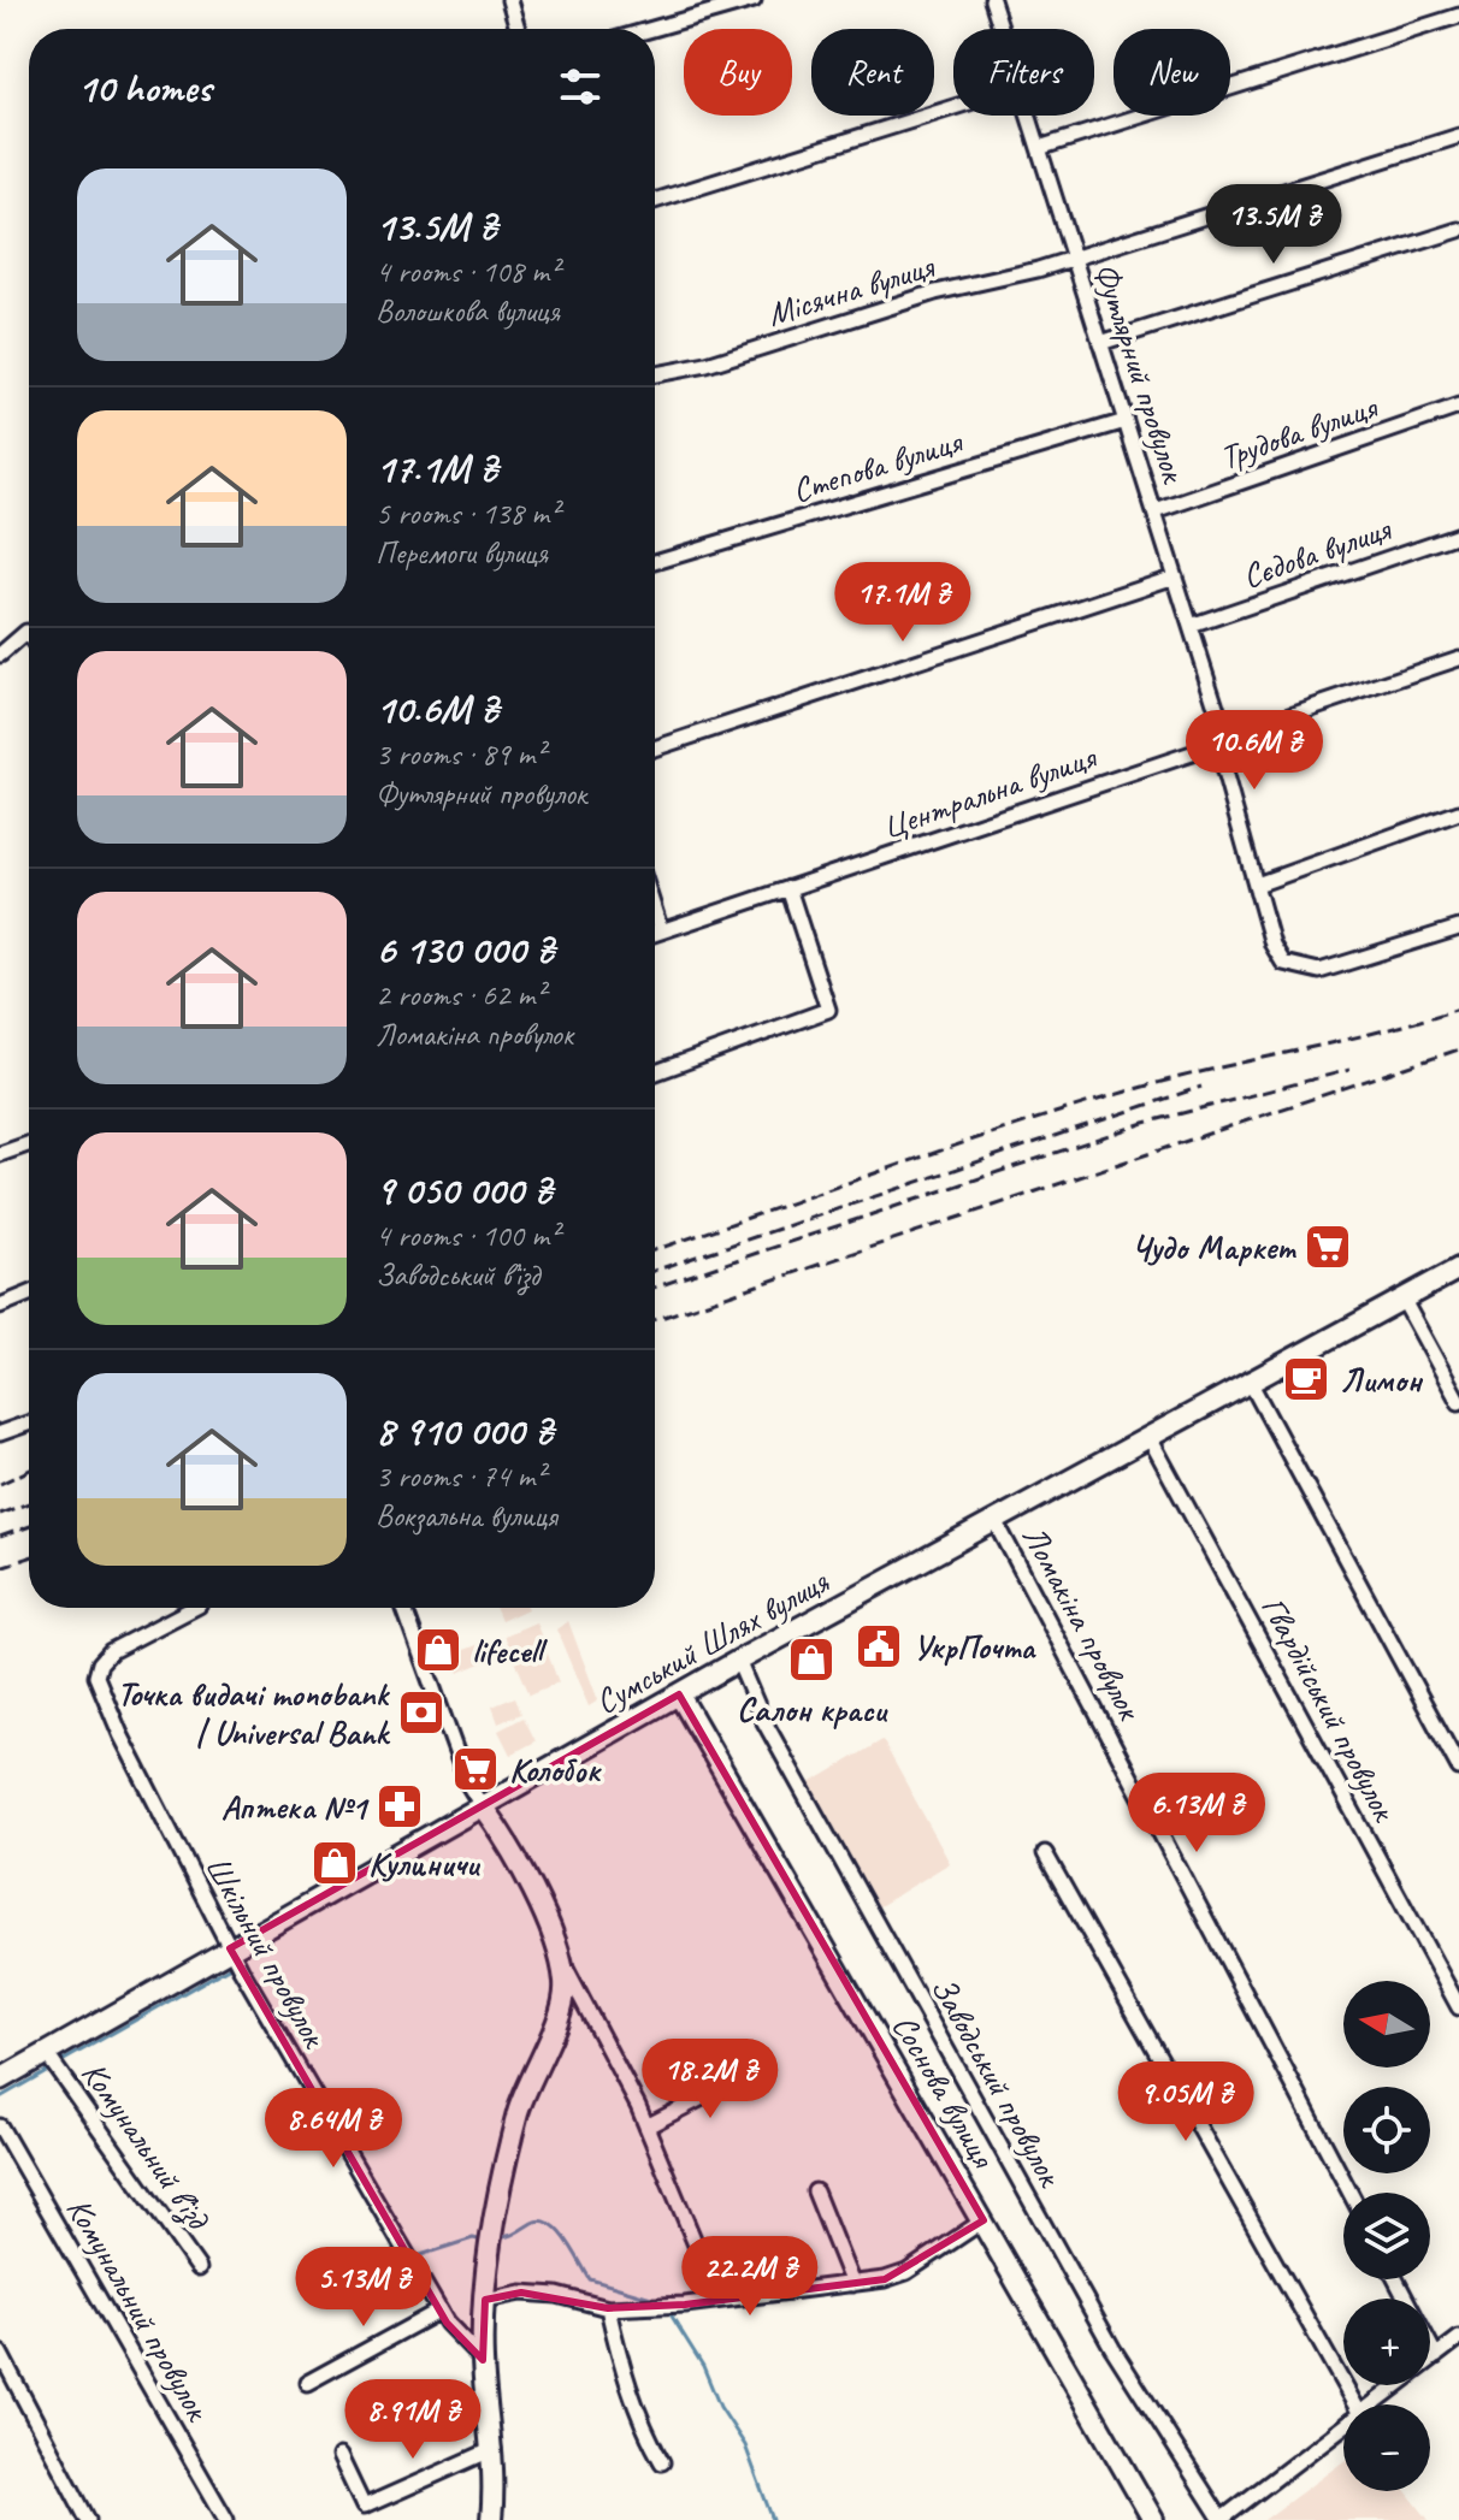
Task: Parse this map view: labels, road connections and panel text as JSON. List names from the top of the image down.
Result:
{
  "streets": {
    "street": [
      "Місячна вулиця",
      "Футлярний провулок",
      "Трудова вулиця",
      "Степова вулиця",
      "Сєдова вулиця",
      "Центральна вулиця",
      "Ломакіна провулок",
      "Сумський Шлях вулиця",
      "Гвардійський провулок",
      "Шкільний провулок",
      "Заводський провулок",
      "Соснова вулиця",
      "Комунальний в’їзд",
      "Комунальний провулок"
    ]
  },
  "crossings": [
    ["Місячна вулиця", "Футлярний провулок"],
    ["Футлярний провулок", "Трудова вулиця"],
    ["Футлярний провулок", "Степова вулиця"],
    ["Футлярний провулок", "Сєдова вулиця"],
    ["Футлярний провулок", "Центральна вулиця"],
    ["Ломакіна провулок", "Сумський Шлях вулиця"],
    ["Сумський Шлях вулиця", "Гвардійський провулок"],
    ["Сумський Шлях вулиця", "Шкільний провулок"],
    ["Сумський Шлях вулиця", "Заводський провулок"],
    ["Сумський Шлях вулиця", "Соснова вулиця"],
    ["Сумський Шлях вулиця", "Комунальний в’їзд"]
  ],
  "places": {
    "supermarket": ["Чудо Маркет", "Колобок"],
    "cafe": ["Лимон"],
    "public building": ["УкрПочта"],
    "shop": ["lifecell", "Салон краси", "Кулиничи"],
    "bank": ["Точка видачі monobank | Universal Bank"],
    "pharmacy": ["Аптека №1"]
  },
  "north": "left",
  "page": {
    "chip": [
      "Buy",
      "Rent",
      "Filters",
      "New"
    ],
    "heading": "10 homes",
    "list": [
      {
        "name": "13.5M ₴",
        "note": "4 rooms · 108 m² · Волошкова вулиця"
      },
      {
        "name": "17.1M ₴",
        "note": "5 rooms · 138 m² · Перемоги вулиця"
      },
      {
        "name": "10.6M ₴",
        "note": "3 rooms · 89 m² · Футлярний провулок"
      },
      {
        "name": "6 130 000 ₴",
        "note": "2 rooms · 62 m² · Ломакіна провулок"
      },
      {
        "name": "9 050 000 ₴",
        "note": "4 rooms · 100 m² · Заводський в’їзд"
      },
      {
        "name": "8 910 000 ₴",
        "note": "3 rooms · 74 m² · Вокзальна вулиця"
      }
    ],
    "price": [
      "13.5M ₴",
      "17.1M ₴",
      "10.6M ₴",
      "6.13M ₴",
      "18.2M ₴",
      "9.05M ₴",
      "8.64M ₴",
      "22.2M ₴",
      "5.13M ₴",
      "8.91M ₴"
    ],
    "map_buttons": ["+", "−"]
  }
}
